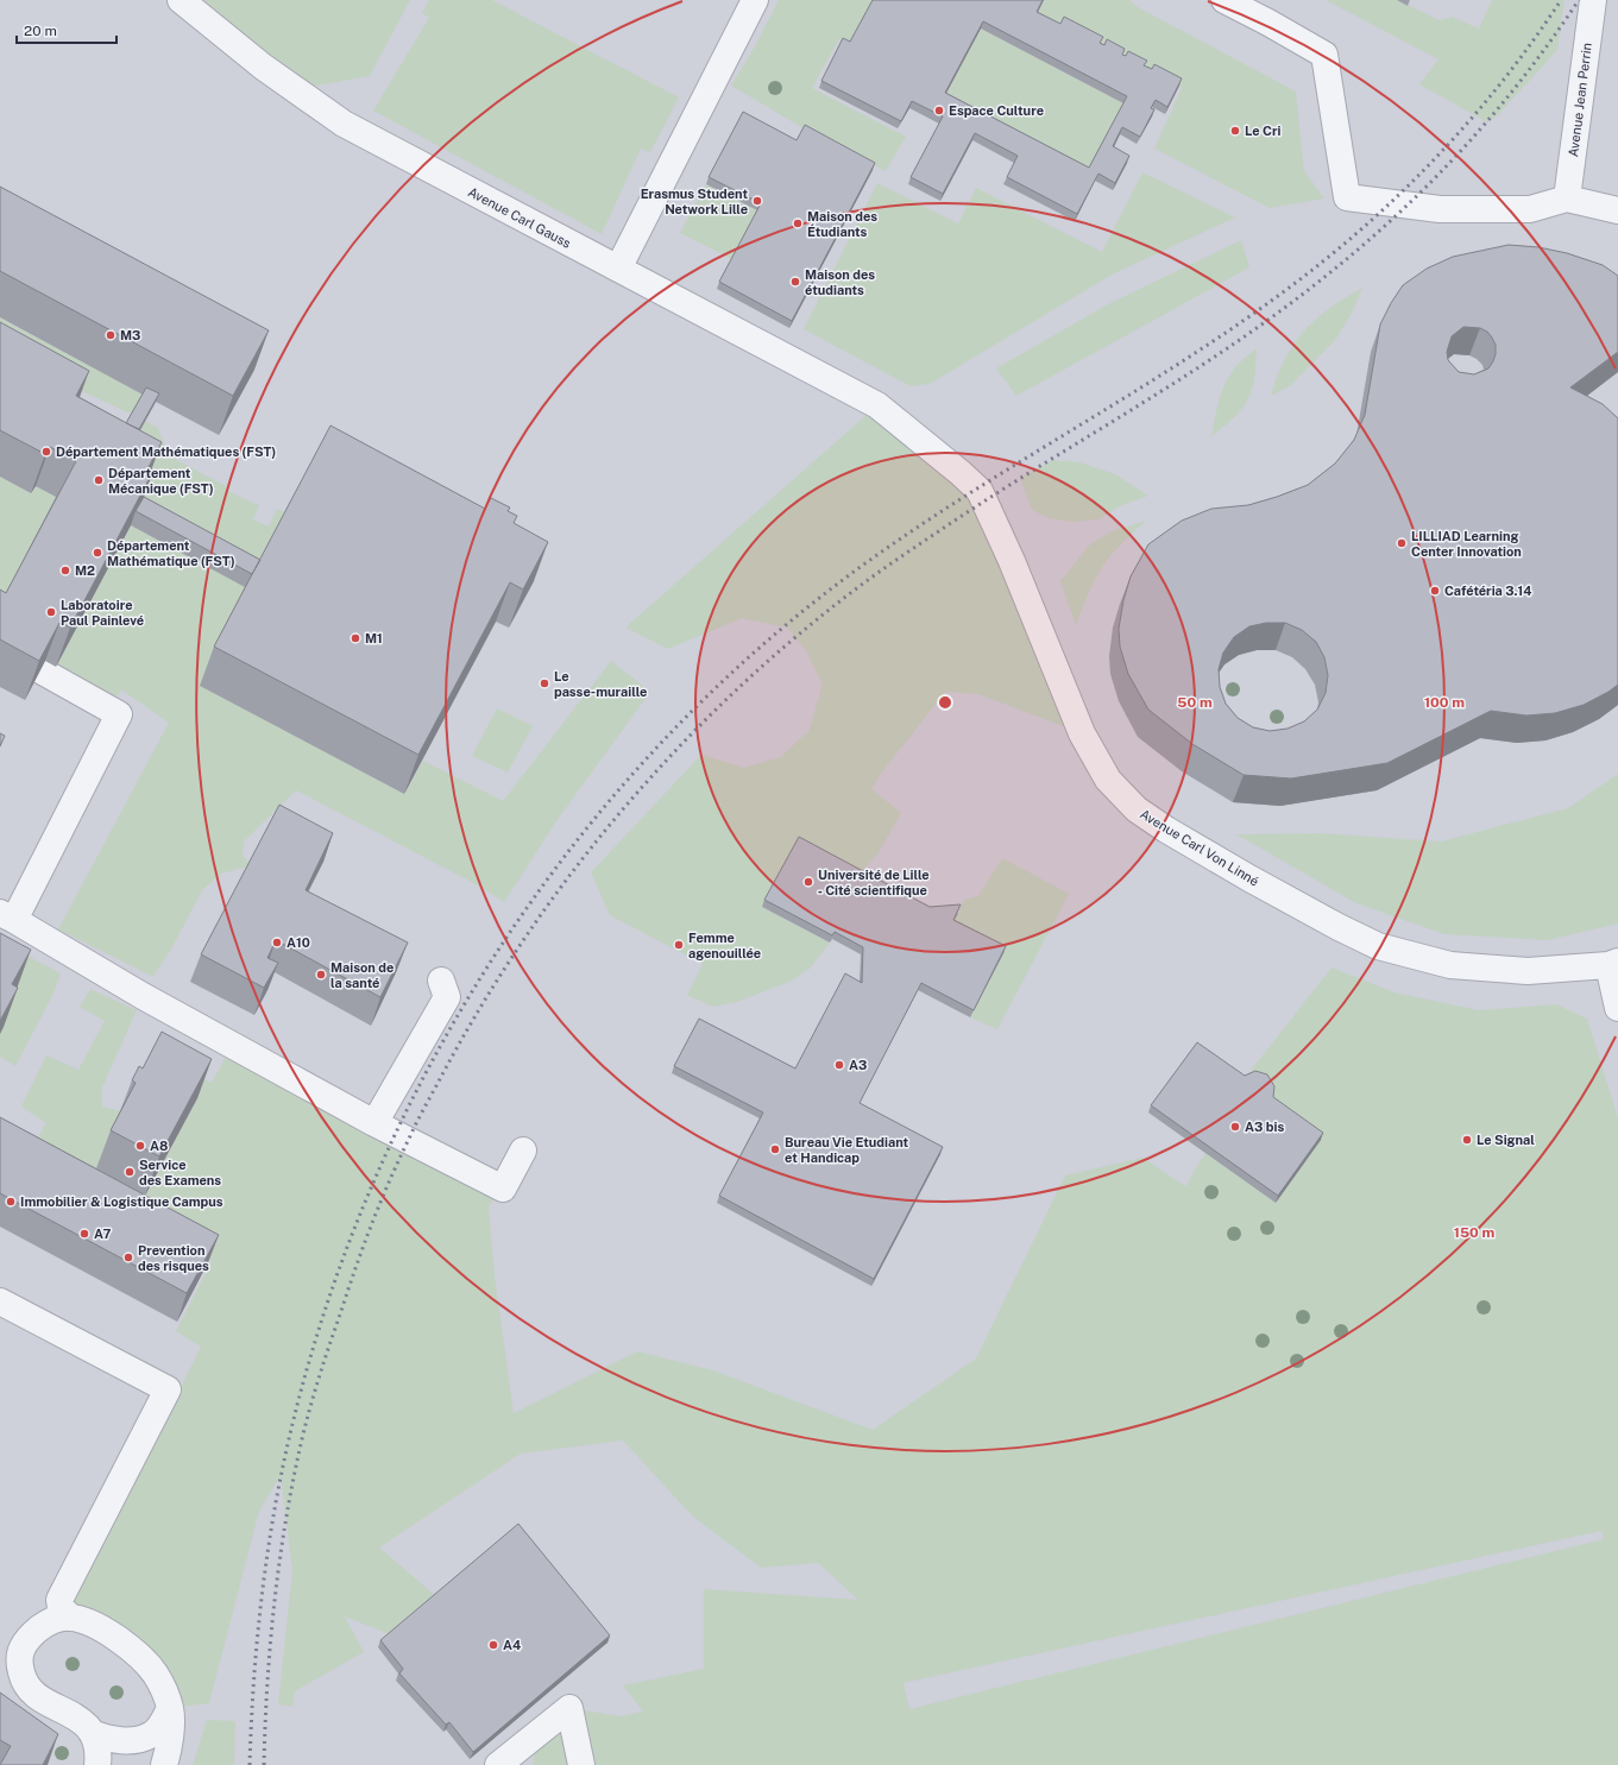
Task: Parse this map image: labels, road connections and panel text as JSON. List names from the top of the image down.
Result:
{
  "streets": {
    "street": ["Avenue Jean Perrin", "Avenue Carl Gauss", "Avenue Carl Von Linné"]
  },
  "crossings": [
    ["Avenue Carl Gauss", "Avenue Carl Von Linné"]
  ],
  "places": [
    "Espace Culture",
    "Le Cri",
    "Erasmus Student Network Lille",
    "Maison des Étudiants",
    "Maison des étudiants",
    "M3",
    "Département Mathématiques (FST)",
    "Département Mécanique (FST)",
    "LILLIAD Learning Center Innovation",
    "Département Mathématique (FST)",
    "M2",
    "Cafétéria 3.14",
    "Laboratoire Paul Painlevé",
    "M1",
    "Le passe-muraille",
    "Université de Lille ‐ Cité scientifique",
    "A10",
    "Femme agenouillée",
    "Maison de la santé",
    "A3",
    "A3 bis",
    "Le Signal",
    "A8",
    "Bureau Vie Etudiant et Handicap",
    "Service des Examens",
    "Immobilier & Logistique Campus",
    "A7",
    "Prevention des risques",
    "A4"
  ],
  "scale_bar": "20 m",
  "rings": ["50 m", "100 m", "150 m"]
}
